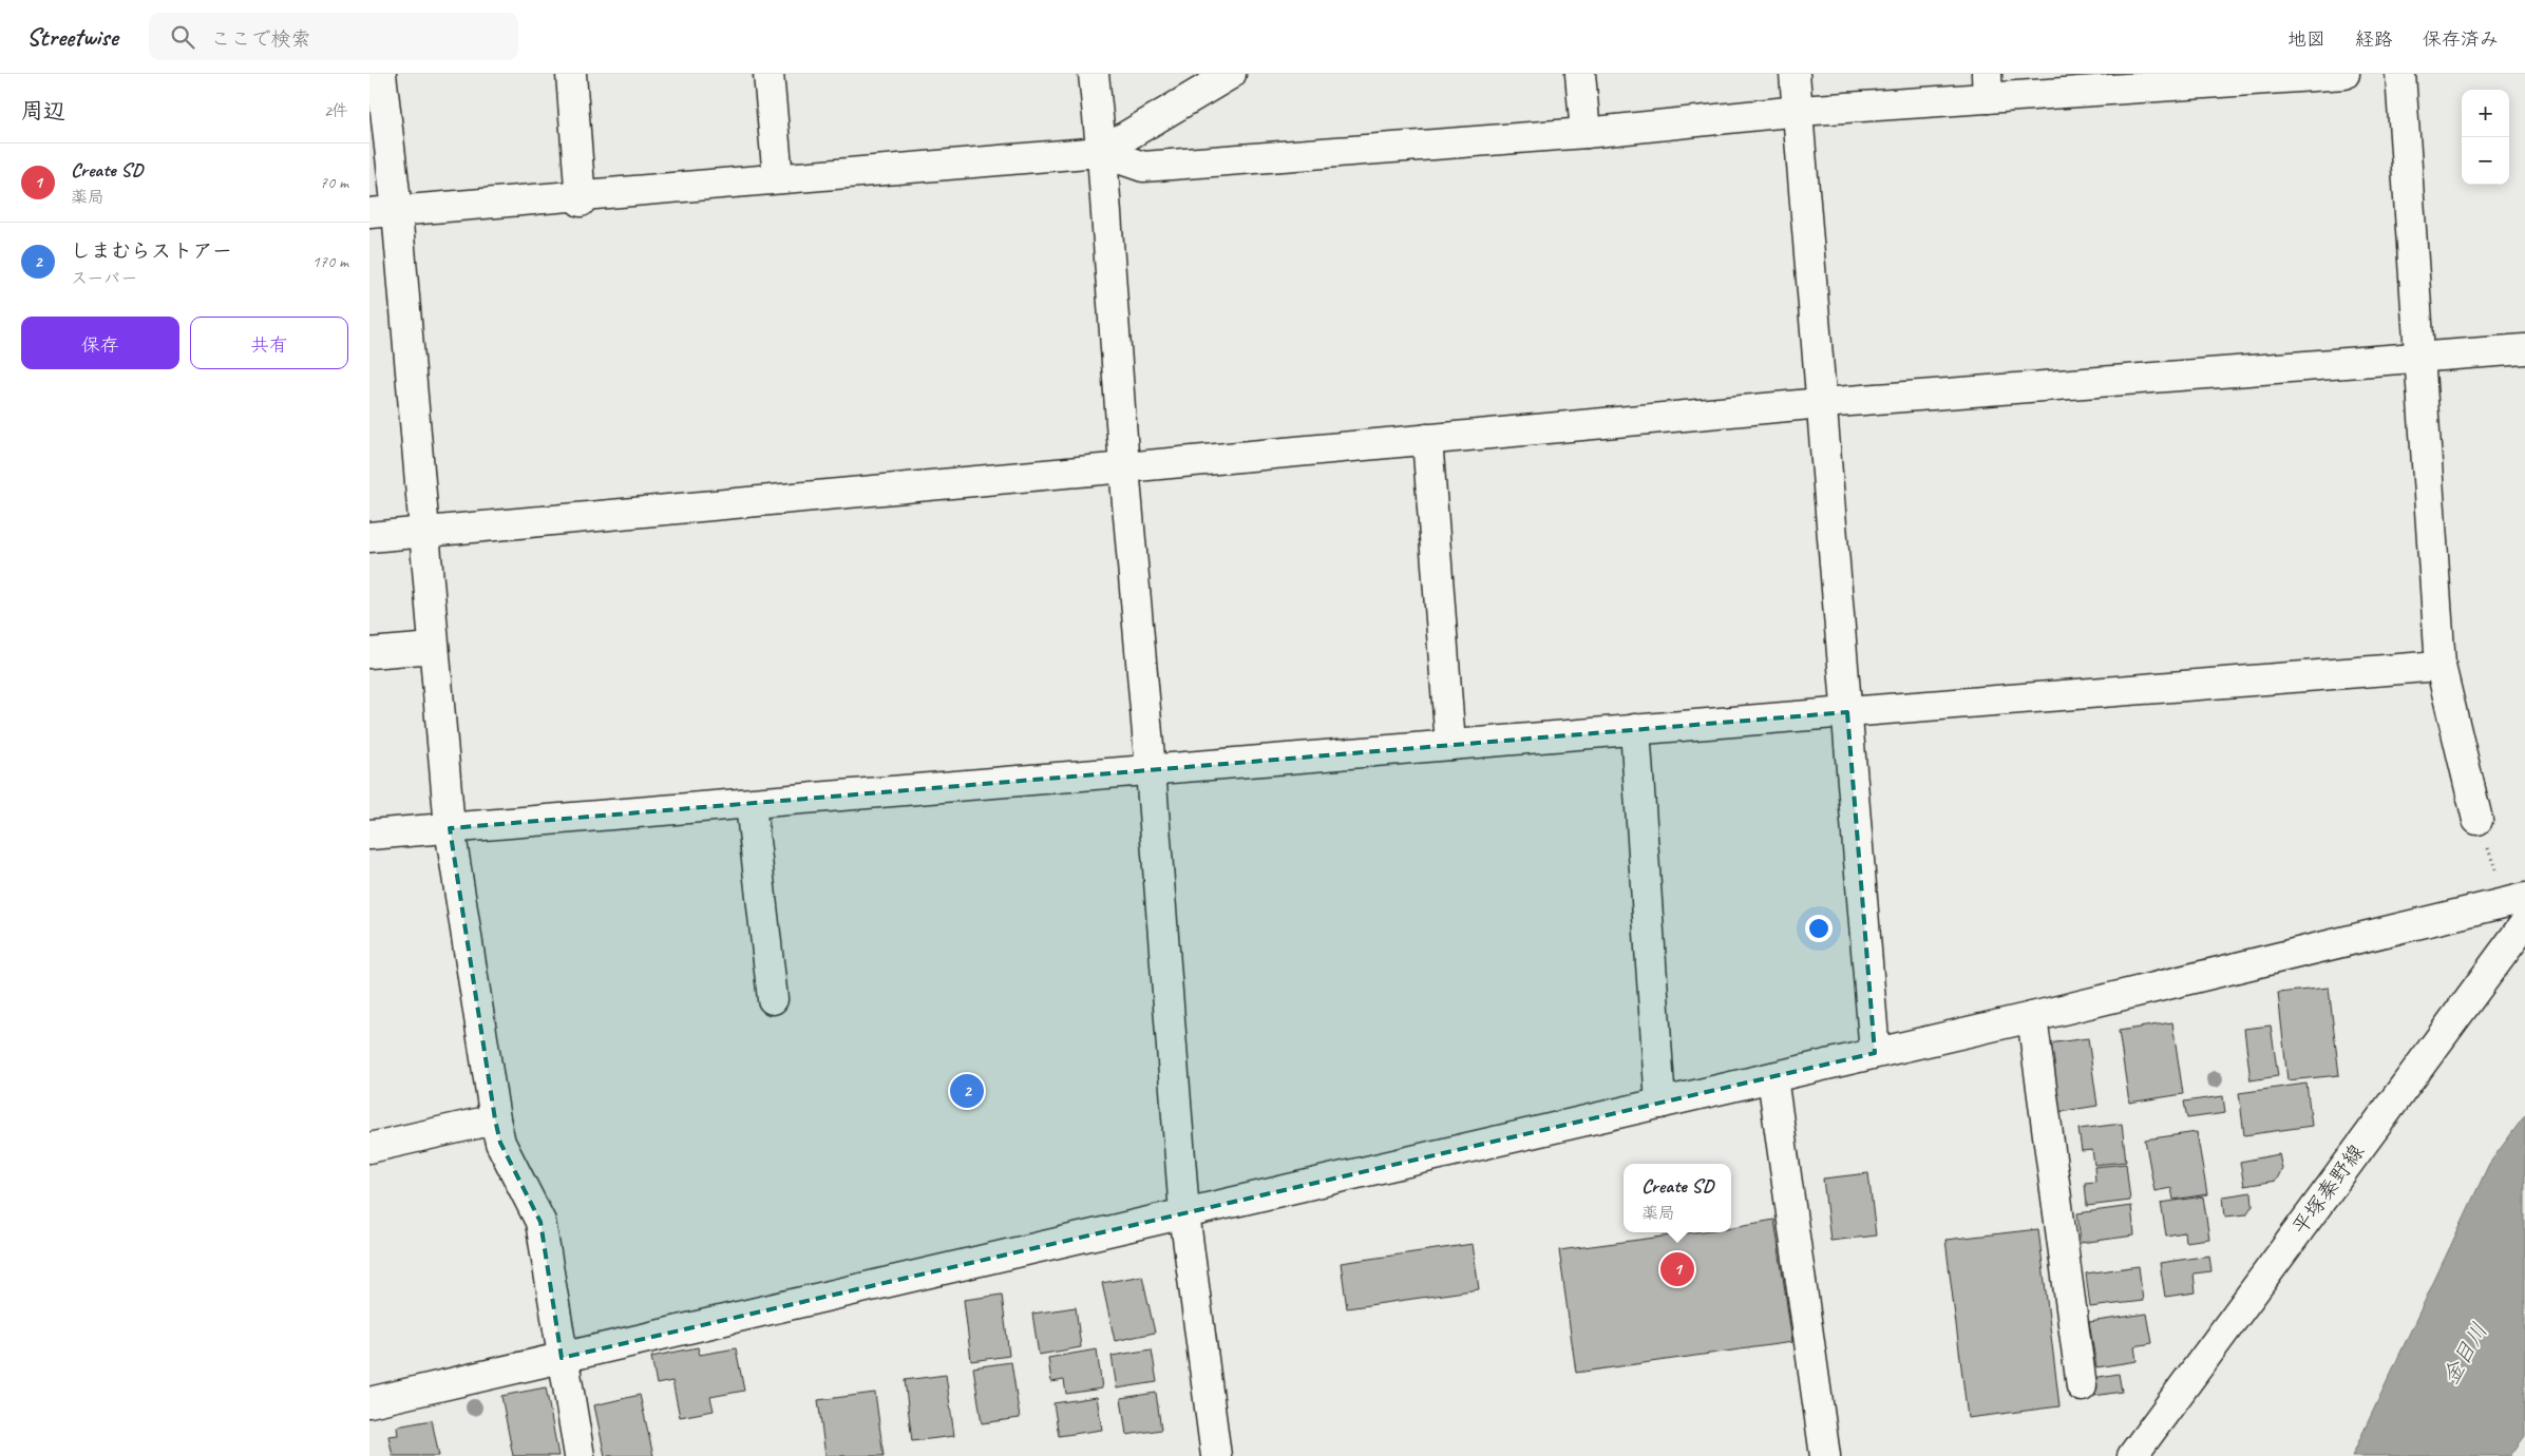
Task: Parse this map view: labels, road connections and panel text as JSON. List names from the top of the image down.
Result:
{
  "streets": {
    "street": ["平塚秦野線"]
  },
  "water": ["金目川"],
  "page": {
    "header": "Streetwise",
    "search": "ここで検索",
    "nav": ["地図", "経路", "保存済み"],
    "heading": ["周辺", "2件"],
    "map_buttons": ["+", "−"],
    "list": [
      {
        "mark": "1",
        "name": "Create SD",
        "note": "薬局",
        "value": "70 m"
      },
      {
        "mark": "2",
        "name": "しまむらストアー",
        "note": "スーパー",
        "value": "170 m"
      }
    ],
    "buttons": ["保存", "共有"],
    "pins": ["2", "1"],
    "popup": ["Create SD", "薬局"]
  }
}
